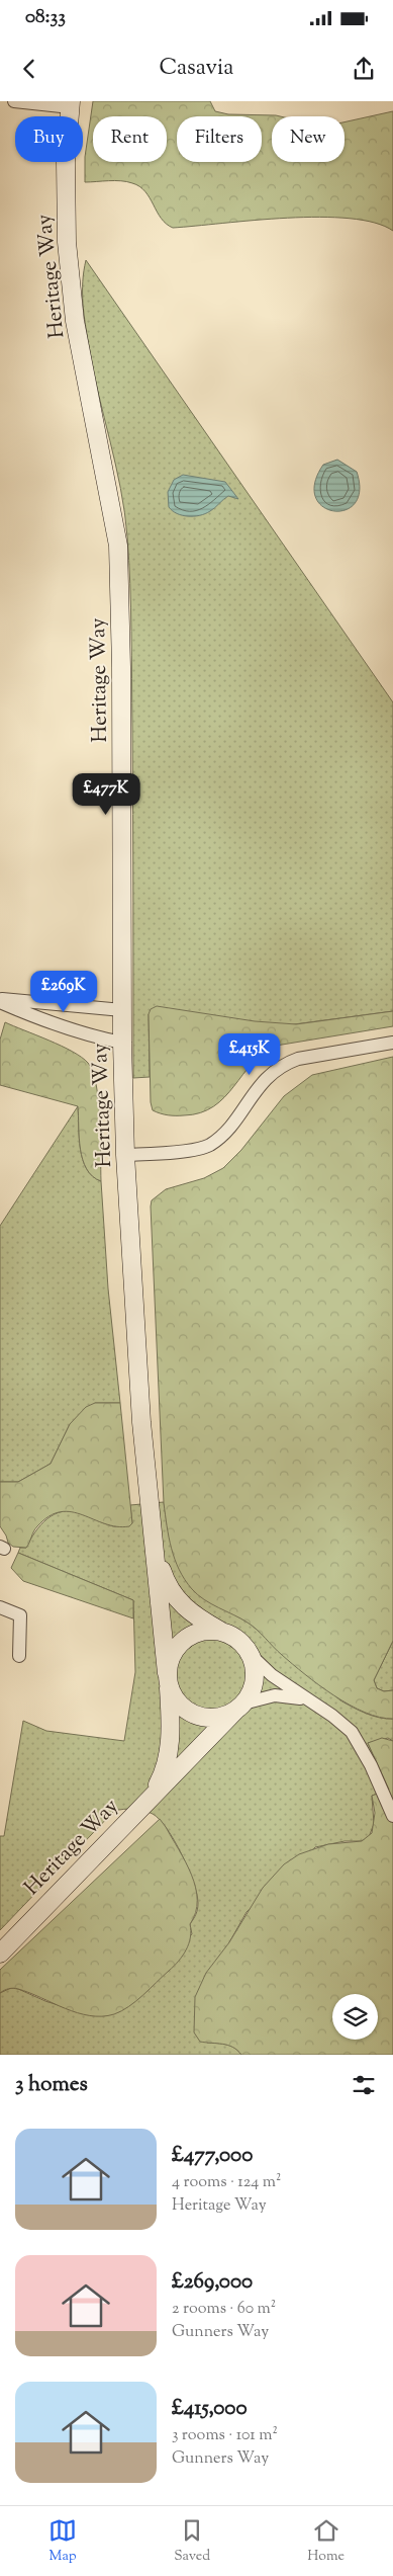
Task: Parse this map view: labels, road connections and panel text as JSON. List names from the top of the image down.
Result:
{
  "streets": {
    "street": ["Heritage Way"]
  },
  "page": {
    "status": "08:33",
    "header": "Casavia",
    "chip": [
      "Buy",
      "Rent",
      "Filters",
      "New"
    ],
    "price": ["£477K", "£269K", "£415K"],
    "heading": "3 homes",
    "list": [
      {
        "name": "£477,000",
        "note": "4 rooms · 124 m² · Heritage Way"
      },
      {
        "name": "£269,000",
        "note": "2 rooms · 60 m² · Gunners Way"
      },
      {
        "name": "£415,000",
        "note": "3 rooms · 101 m² · Gunners Way"
      }
    ],
    "tabs": ["Map", "Saved", "Home"]
  }
}
